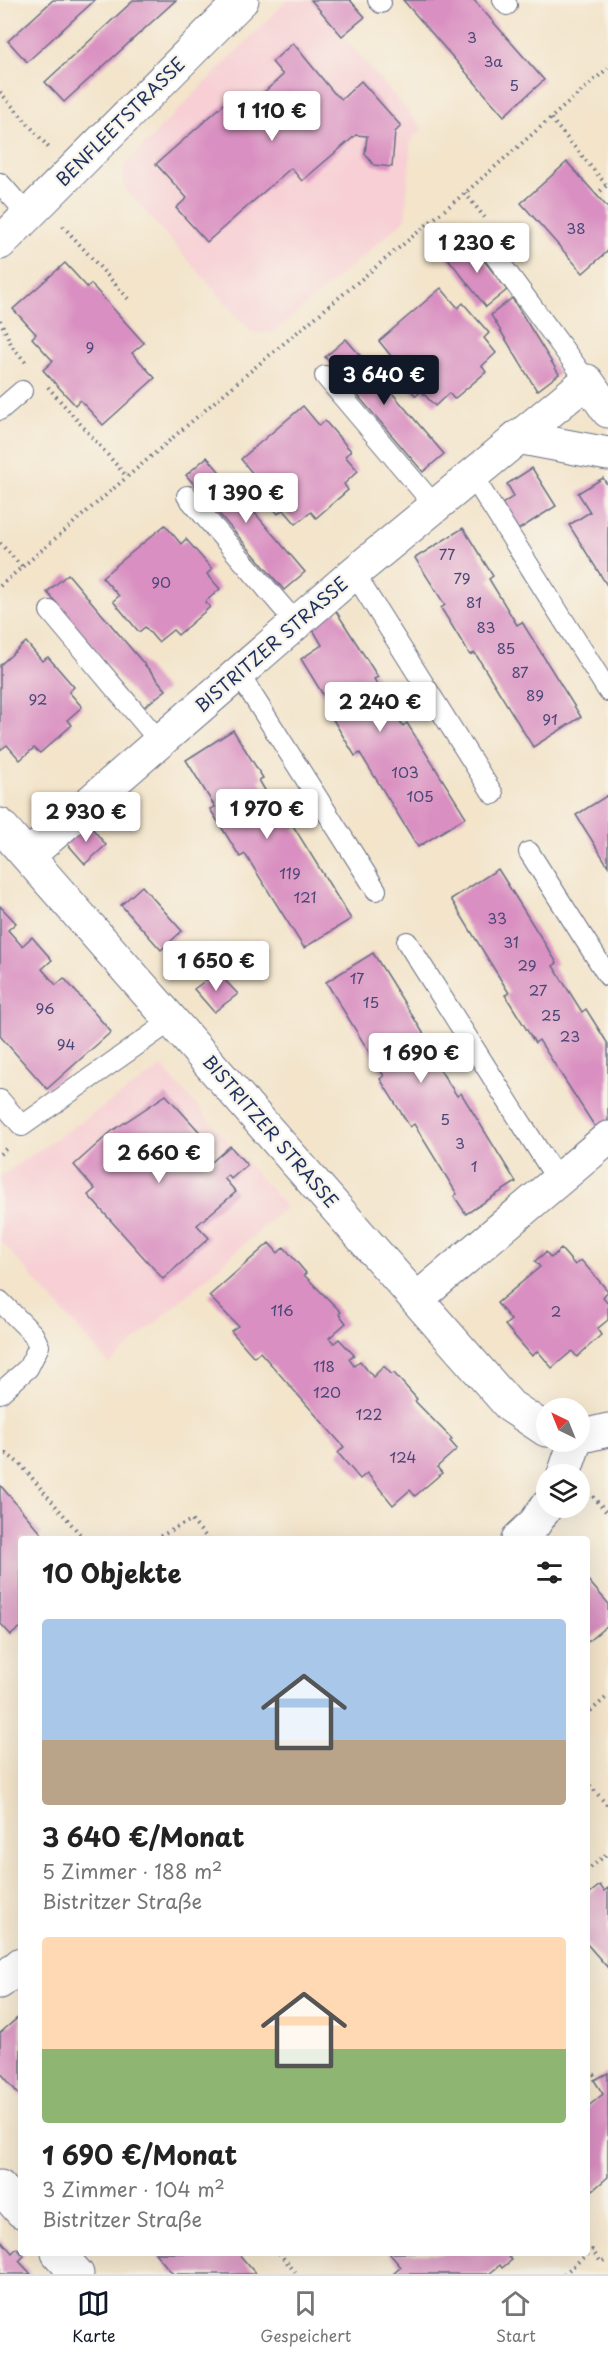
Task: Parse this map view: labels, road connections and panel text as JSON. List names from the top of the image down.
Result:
{
  "streets": {
    "street": ["BENFLEETSTRASSE", "BISTRITZER STRASSE"]
  },
  "house_numbers": [
    "3",
    "3a",
    "5",
    "38",
    "9",
    "77",
    "79",
    "90",
    "81",
    "83",
    "85",
    "87",
    "89",
    "92",
    "91",
    "103",
    "105",
    "119",
    "121",
    "33",
    "31",
    "29",
    "17",
    "27",
    "15",
    "96",
    "25",
    "23",
    "94",
    "5",
    "3",
    "1",
    "116",
    "2",
    "118",
    "120",
    "122",
    "124"
  ],
  "north": "top left",
  "page": {
    "price": [
      "1 110 €",
      "1 230 €",
      "3 640 €",
      "1 390 €",
      "2 240 €",
      "1 970 €",
      "2 930 €",
      "1 650 €",
      "1 690 €",
      "2 660 €"
    ],
    "heading": "10 Objekte",
    "list": [
      {
        "name": "3 640 €/Monat",
        "note": "5 Zimmer · 188 m² · Bistritzer Straße"
      },
      {
        "name": "1 690 €/Monat",
        "note": "3 Zimmer · 104 m² · Bistritzer Straße"
      }
    ],
    "tabs": ["Karte", "Gespeichert", "Start"]
  }
}
